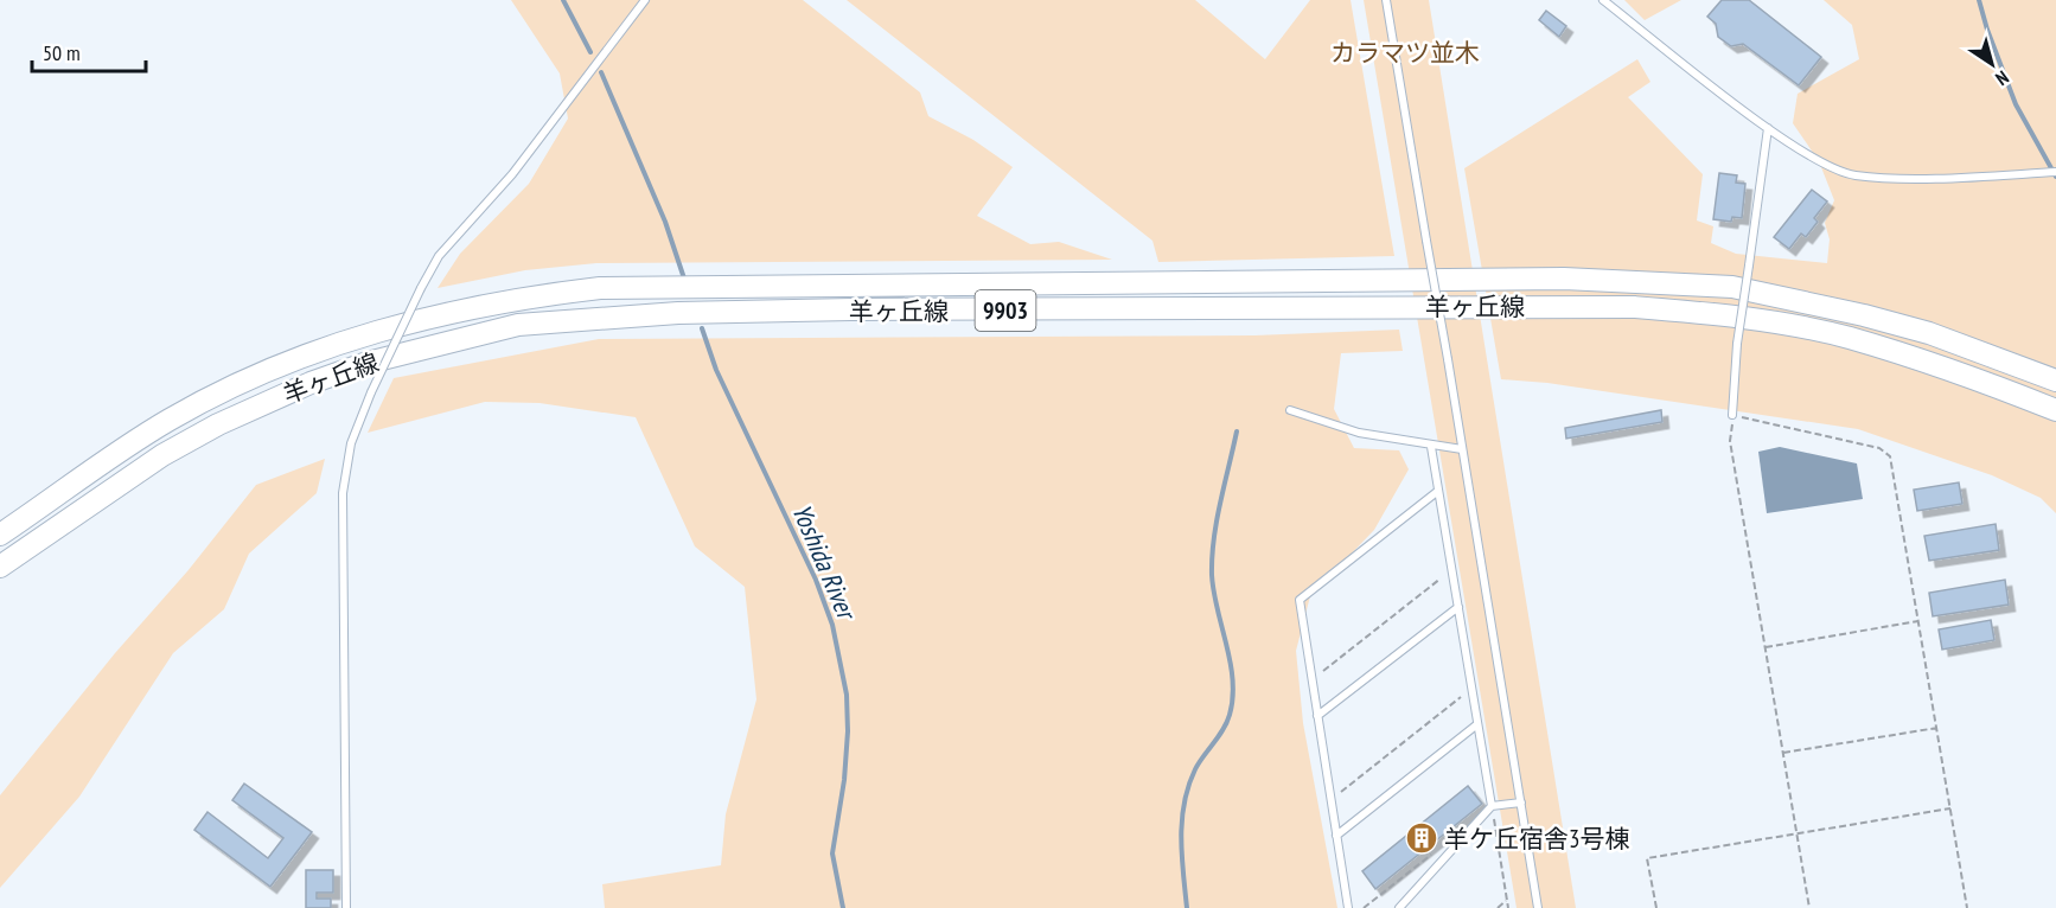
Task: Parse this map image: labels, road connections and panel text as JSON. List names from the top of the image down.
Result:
{
  "streets": {
    "main road": ["羊ヶ丘線", "9903"]
  },
  "water": ["Yoshida River"],
  "parks": ["カラマツ並木"],
  "places": {
    "building": ["羊ケ丘宿舎3号棟"]
  },
  "scale_bar": "50 m",
  "north": "bottom right"
}
